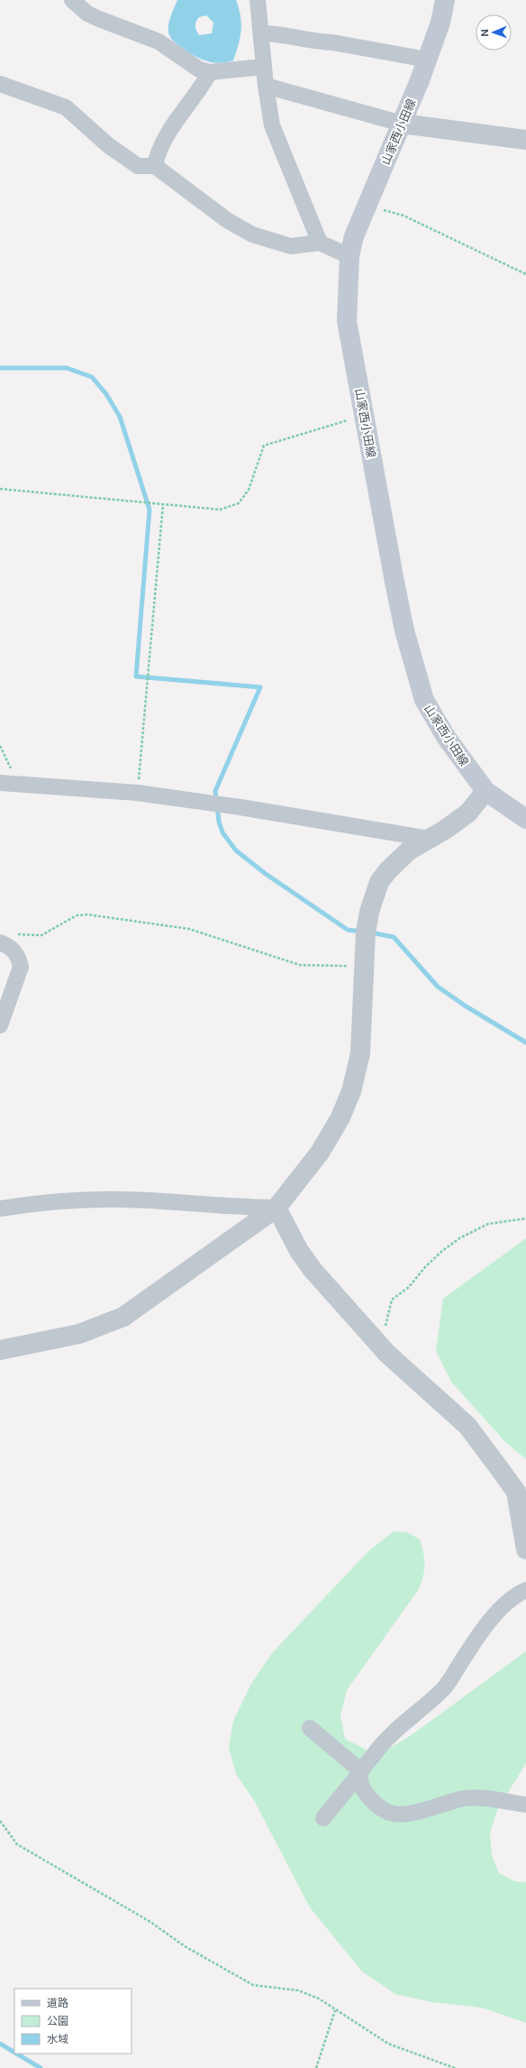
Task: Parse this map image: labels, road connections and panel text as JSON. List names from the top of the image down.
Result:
{
  "streets": {
    "main road": ["山家西小田線"]
  },
  "legend": ["道路", "公園", "水域"],
  "north": "left"
}
